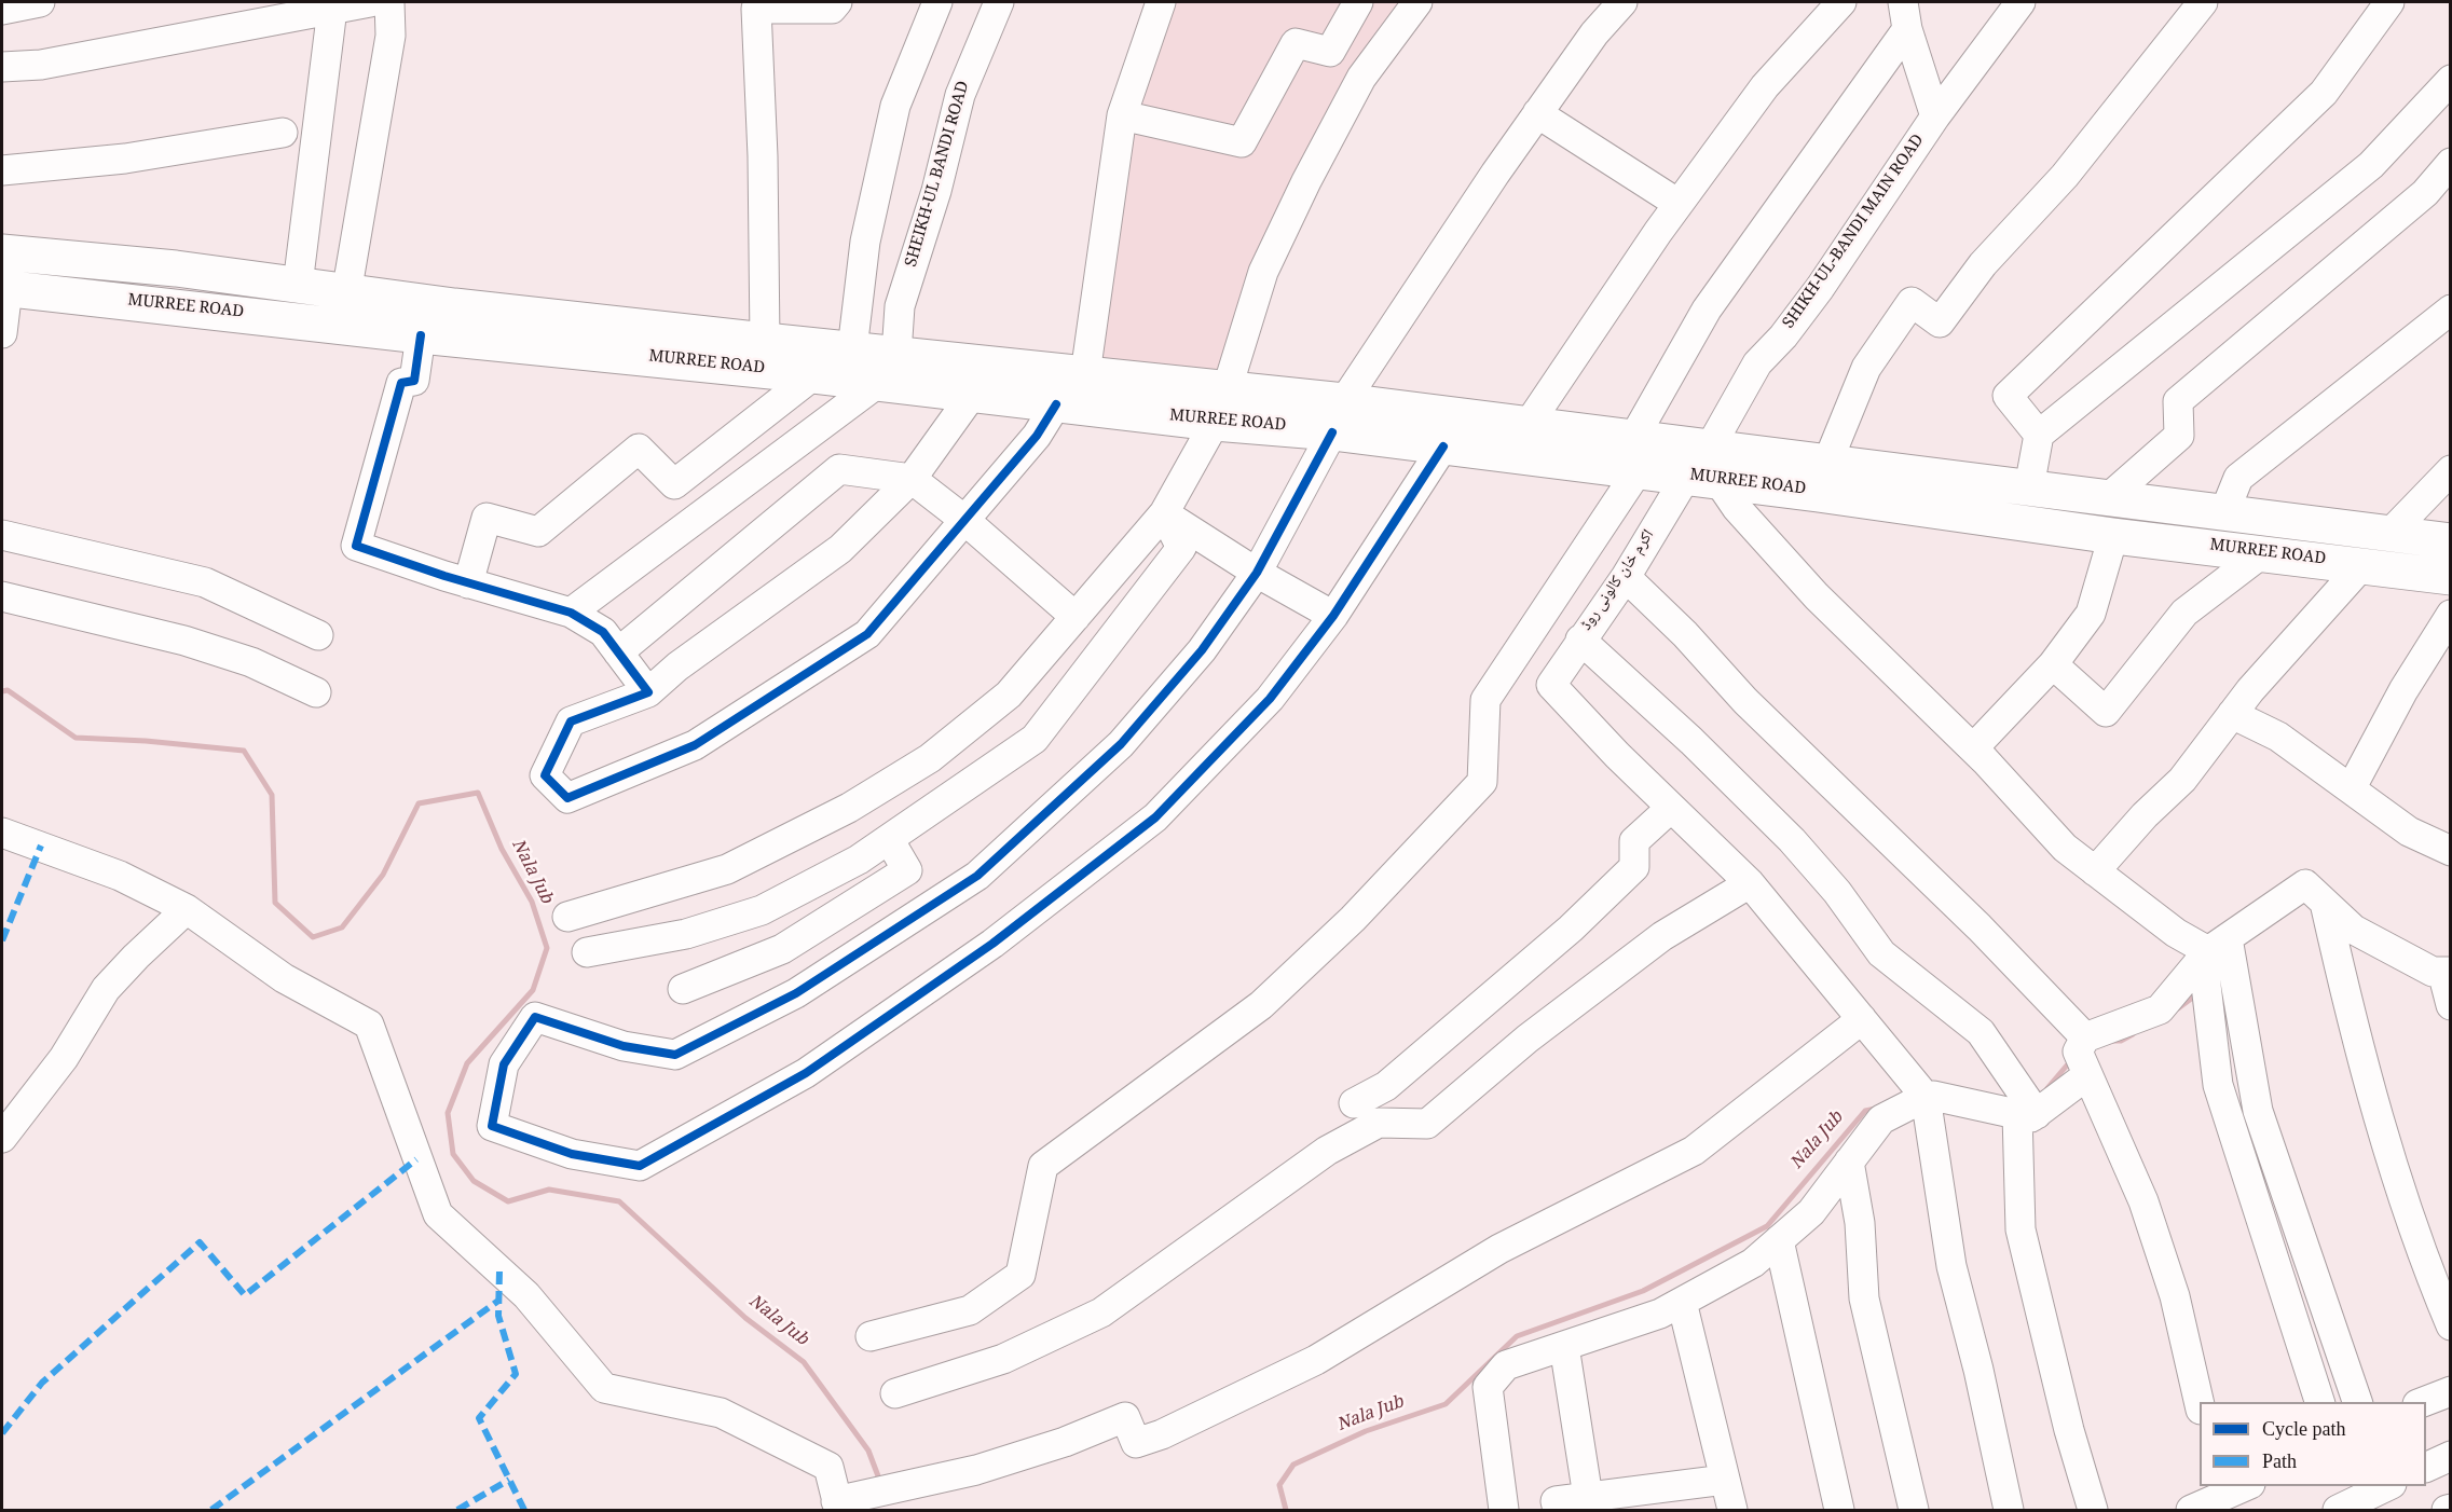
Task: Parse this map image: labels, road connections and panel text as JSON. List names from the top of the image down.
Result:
{
  "streets": {
    "main road": ["MURREE ROAD"],
    "street": ["SHEIKH-UL BANDI ROAD", "SHIKH-UL-BANDI MAIN ROAD", "اکرم خان کالونی روڈ"]
  },
  "crossings": [
    ["SHEIKH-UL BANDI ROAD", "MURREE ROAD"],
    ["SHIKH-UL-BANDI MAIN ROAD", "MURREE ROAD"],
    ["SHIKH-UL-BANDI MAIN ROAD", "اکرم خان کالونی روڈ"],
    ["MURREE ROAD", "اکرم خان کالونی روڈ"]
  ],
  "water": ["Nala Jub"],
  "legend": ["Cycle path", "Path"]
}
